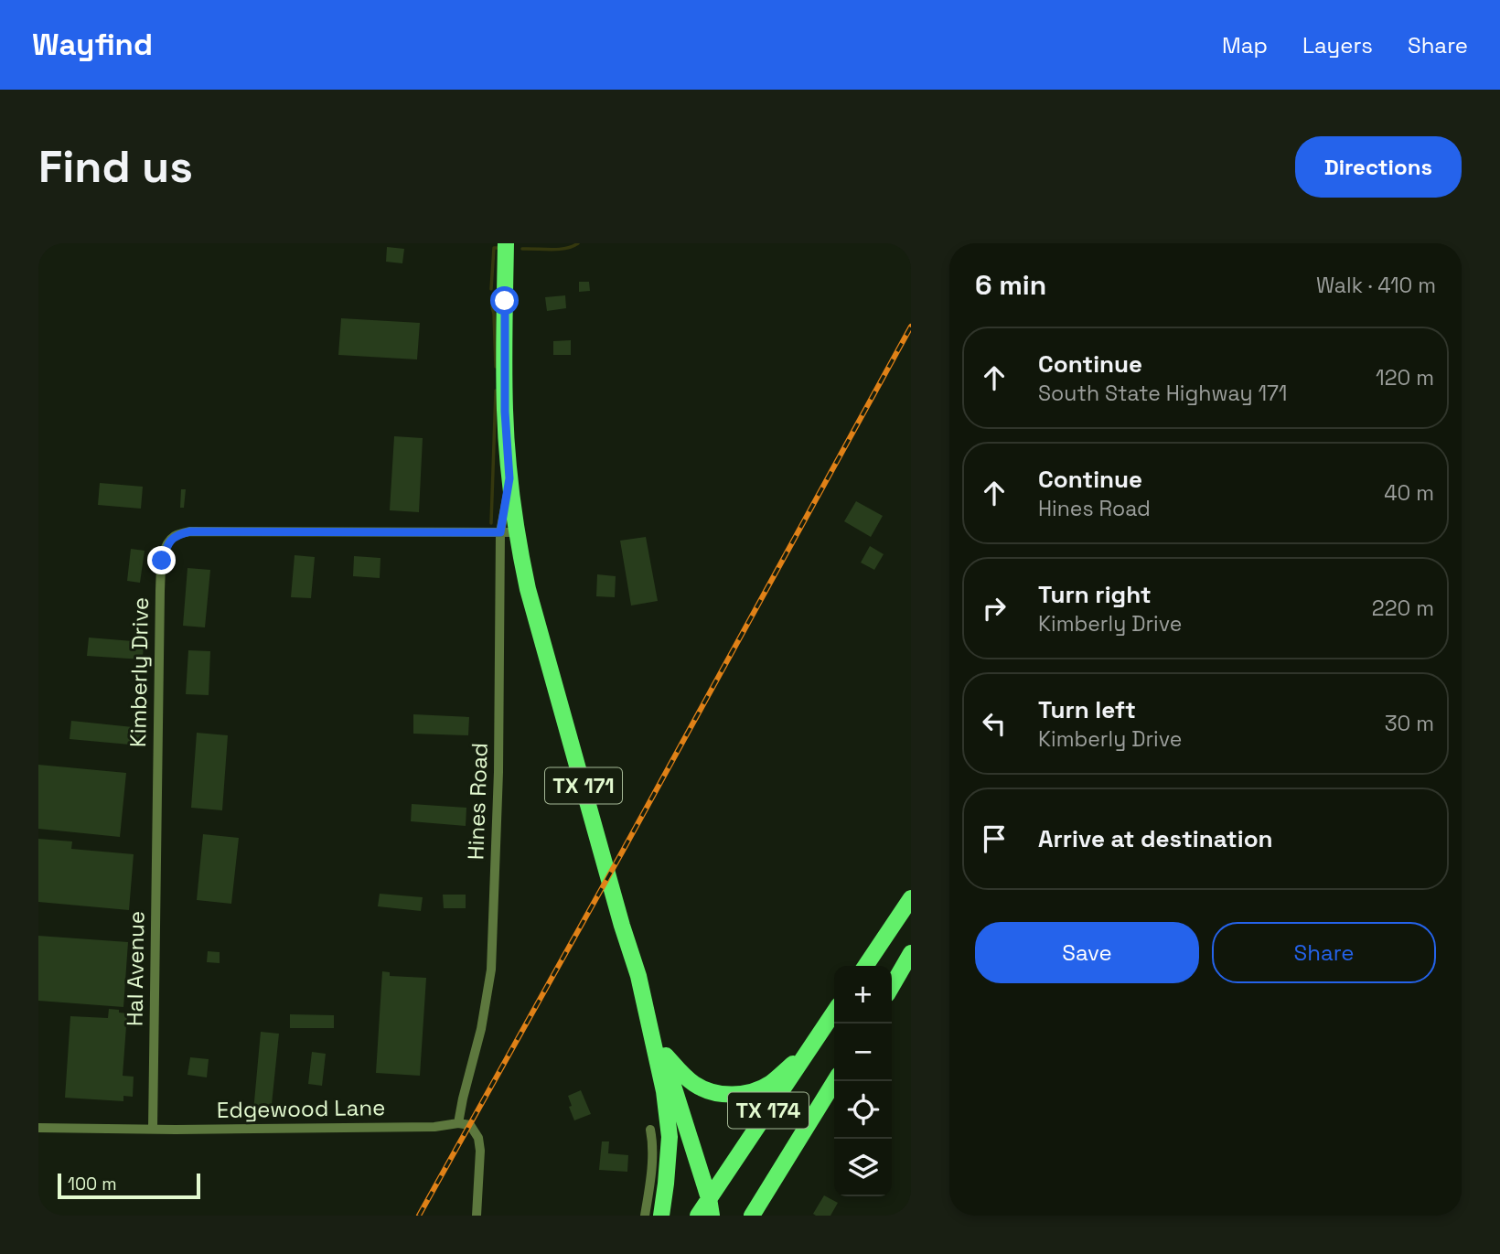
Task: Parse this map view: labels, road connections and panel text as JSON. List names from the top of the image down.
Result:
{
  "streets": {
    "main road": ["TX 171", "TX 174"],
    "street": [
      "Kimberly Drive",
      "Hines Road",
      "Hal Avenue",
      "Edgewood Lane"
    ]
  },
  "crossings": [
    ["Kimberly Drive", "TX 171"],
    ["Kimberly Drive", "Hines Road"],
    ["Kimberly Drive", "Hal Avenue"],
    ["TX 171", "Hines Road"],
    ["TX 171", "TX 174"],
    ["Hines Road", "Edgewood Lane"],
    ["Hal Avenue", "Edgewood Lane"]
  ],
  "scale_bar": "100 m",
  "page": {
    "header": "Wayfind",
    "nav": ["Map", "Layers", "Share"],
    "buttons": [
      "Directions",
      ["Save", "Share"]
    ],
    "title": "Find us",
    "heading": ["6 min", "Walk · 410 m"],
    "list": [
      ["Continue", "South State Highway 171", "120 m"],
      ["Continue", "Hines Road", "40 m"],
      ["Turn right", "Kimberly Drive", "220 m"],
      ["Turn left", "Kimberly Drive", "30 m"],
      "Arrive at destination"
    ],
    "map_buttons": ["+", "−"],
    "scale": "100 m"
  }
}
